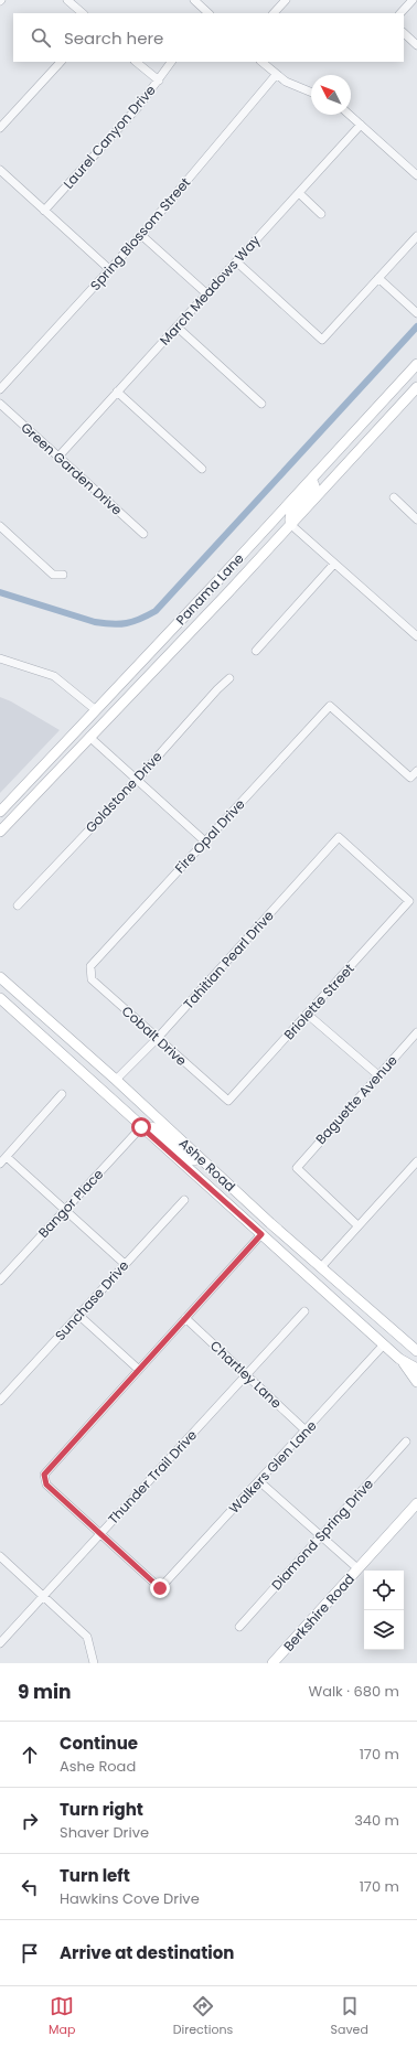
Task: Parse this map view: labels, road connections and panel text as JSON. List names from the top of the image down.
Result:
{
  "streets": {
    "main road": ["Panama Lane", "Ashe Road", "Berkshire Road"],
    "street": [
      "Laurel Canyon Drive",
      "Spring Blossom Street",
      "March Meadows Way",
      "Green Garden Drive",
      "Goldstone Drive",
      "Fire Opal Drive",
      "Tahitian Pearl Drive",
      "Briolette Street",
      "Cobalt Drive",
      "Baguette Avenue",
      "Bangor Place",
      "Sunchase Drive",
      "Chartley Lane",
      "Walkers Glen Lane",
      "Thunder Trail Drive",
      "Diamond Spring Drive"
    ]
  },
  "crossings": [
    ["March Meadows Way", "Green Garden Drive"],
    ["Fire Opal Drive", "Cobalt Drive"],
    ["Tahitian Pearl Drive", "Briolette Street"],
    ["Tahitian Pearl Drive", "Cobalt Drive"],
    ["Tahitian Pearl Drive", "Ashe Road"],
    ["Briolette Street", "Cobalt Drive"],
    ["Ashe Road", "Bangor Place"],
    ["Ashe Road", "Walkers Glen Lane"],
    ["Chartley Lane", "Walkers Glen Lane"],
    ["Chartley Lane", "Thunder Trail Drive"],
    ["Walkers Glen Lane", "Thunder Trail Drive"]
  ],
  "north": "top left",
  "page": {
    "search": "Search here",
    "heading": ["9 min", "Walk · 680 m"],
    "list": [
      ["Continue", "Ashe Road", "170 m"],
      ["Turn right", "Shaver Drive", "340 m"],
      ["Turn left", "Hawkins Cove Drive", "170 m"],
      "Arrive at destination"
    ],
    "nav": ["Map", "Directions", "Saved"]
  }
}
